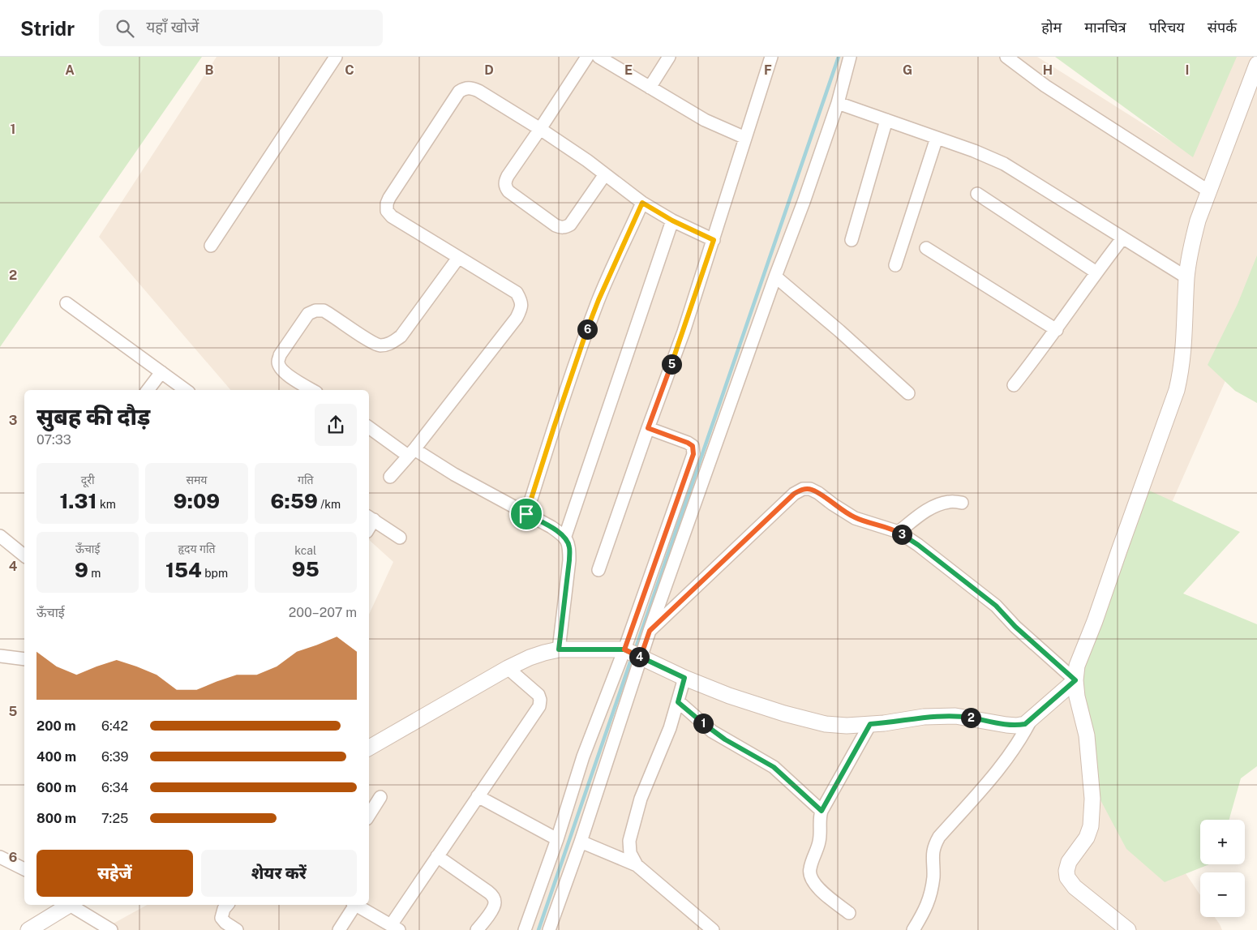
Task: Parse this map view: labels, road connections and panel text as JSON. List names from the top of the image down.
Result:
{
  "page": {
    "header": "Stridr",
    "search": "यहाँ खोजें",
    "nav": [
      "होम",
      "मानचित्र",
      "परिचय",
      "संपर्क"
    ],
    "pins": [
      "6",
      "5",
      "3",
      "4",
      "2",
      "1"
    ],
    "heading": ["सुबह की दौड़", "07:33"],
    "stats": [
      ["दूरी", "1.31 km"],
      ["समय", "9:09"],
      ["गति", "6:59 /km"],
      ["ऊँचाई", "9 m"],
      ["हृदय गति", "154 bpm"],
      ["kcal", "95"]
    ],
    "chart": ["ऊँचाई", "200–207 m"],
    "list": [
      {
        "name": "200 m",
        "note": "6:42"
      },
      {
        "name": "400 m",
        "note": "6:39"
      },
      {
        "name": "600 m",
        "note": "6:34"
      },
      {
        "name": "800 m",
        "note": "7:25"
      }
    ],
    "map_buttons": ["+", "−"],
    "buttons": ["सहेजें", "शेयर करें"]
  },
  "grid": {
    "columns": [
      "A",
      "B",
      "C",
      "D",
      "E",
      "F",
      "G",
      "H",
      "I"
    ],
    "rows": [
      "1",
      "2",
      "3",
      "4",
      "5",
      "6"
    ]
  }
}
